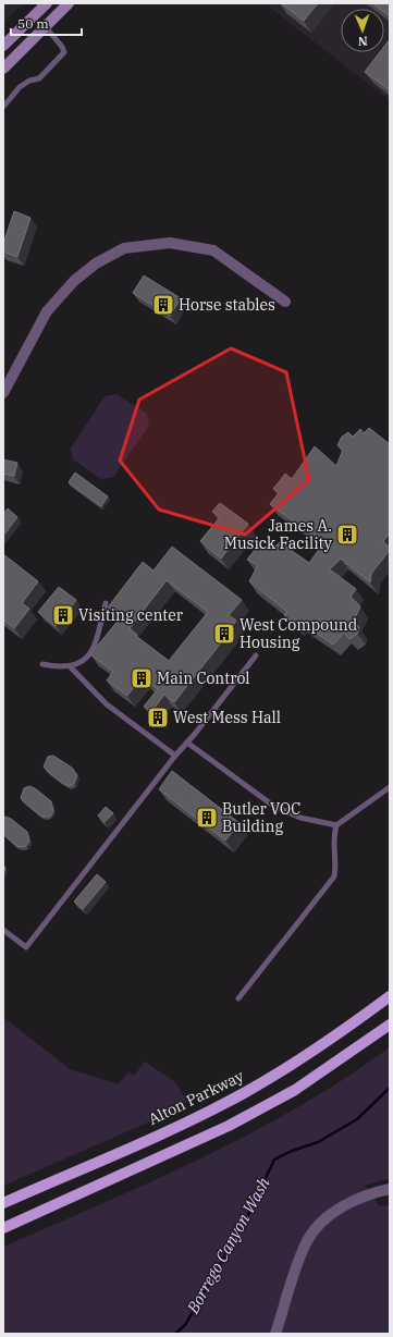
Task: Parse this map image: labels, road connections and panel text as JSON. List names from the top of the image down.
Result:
{
  "streets": {
    "main road": ["Alton Parkway"]
  },
  "water": ["Borrego Canyon Wash"],
  "places": {
    "building": [
      "Horse stables",
      "James A. Musick Facility",
      "Visiting center",
      "West Compound Housing",
      "Main Control",
      "West Mess Hall",
      "Butler VOC Building"
    ]
  },
  "scale_bar": "50 m",
  "north": "bottom"
}
